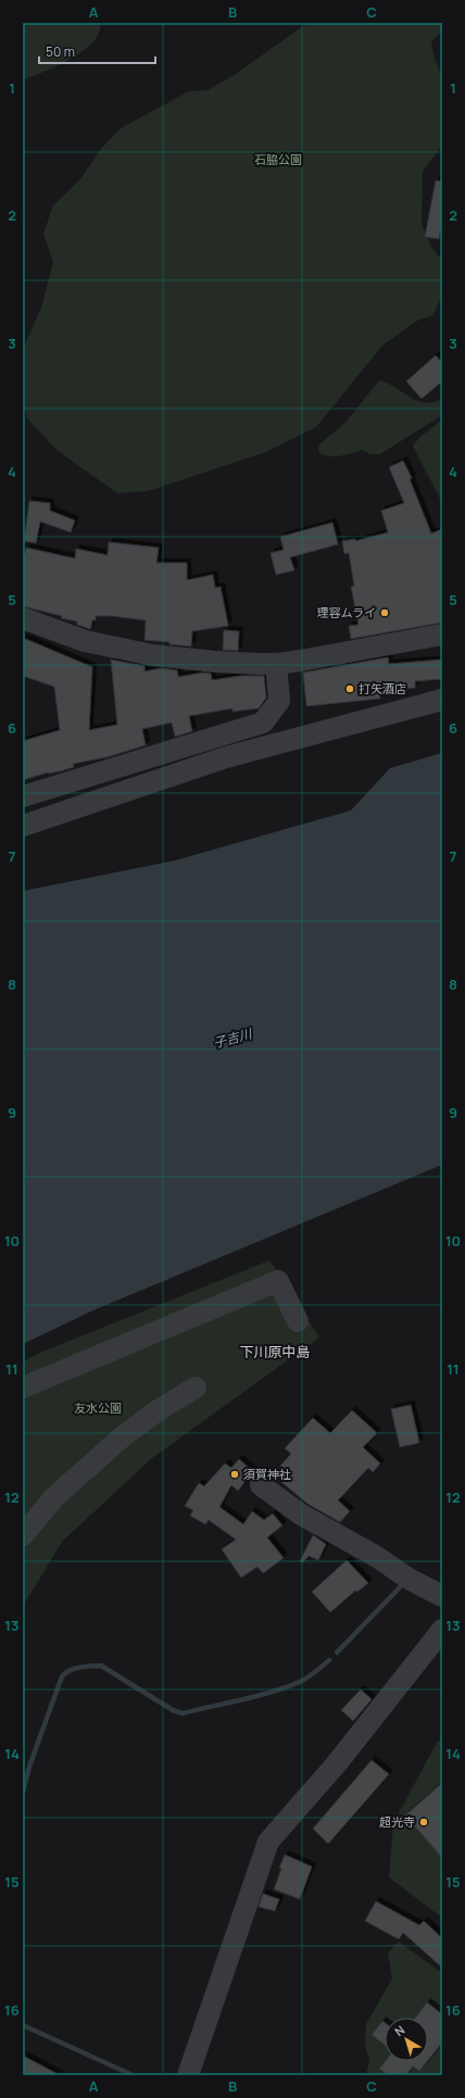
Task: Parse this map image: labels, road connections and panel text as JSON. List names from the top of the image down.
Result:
{
  "districts": ["下川原中島"],
  "water": ["子吉川"],
  "parks": ["石脇公園", "友水公園"],
  "places": [
    "理容ムライ",
    "打矢酒店",
    "須賀神社",
    "超光寺"
  ],
  "scale_bar": "50 m",
  "north": "top left",
  "grid": {
    "columns": ["A", "B", "C"],
    "rows": [
      "1",
      "2",
      "3",
      "4",
      "5",
      "6",
      "7",
      "8",
      "9",
      "10",
      "11",
      "12",
      "13",
      "14",
      "15",
      "16"
    ]
  }
}
